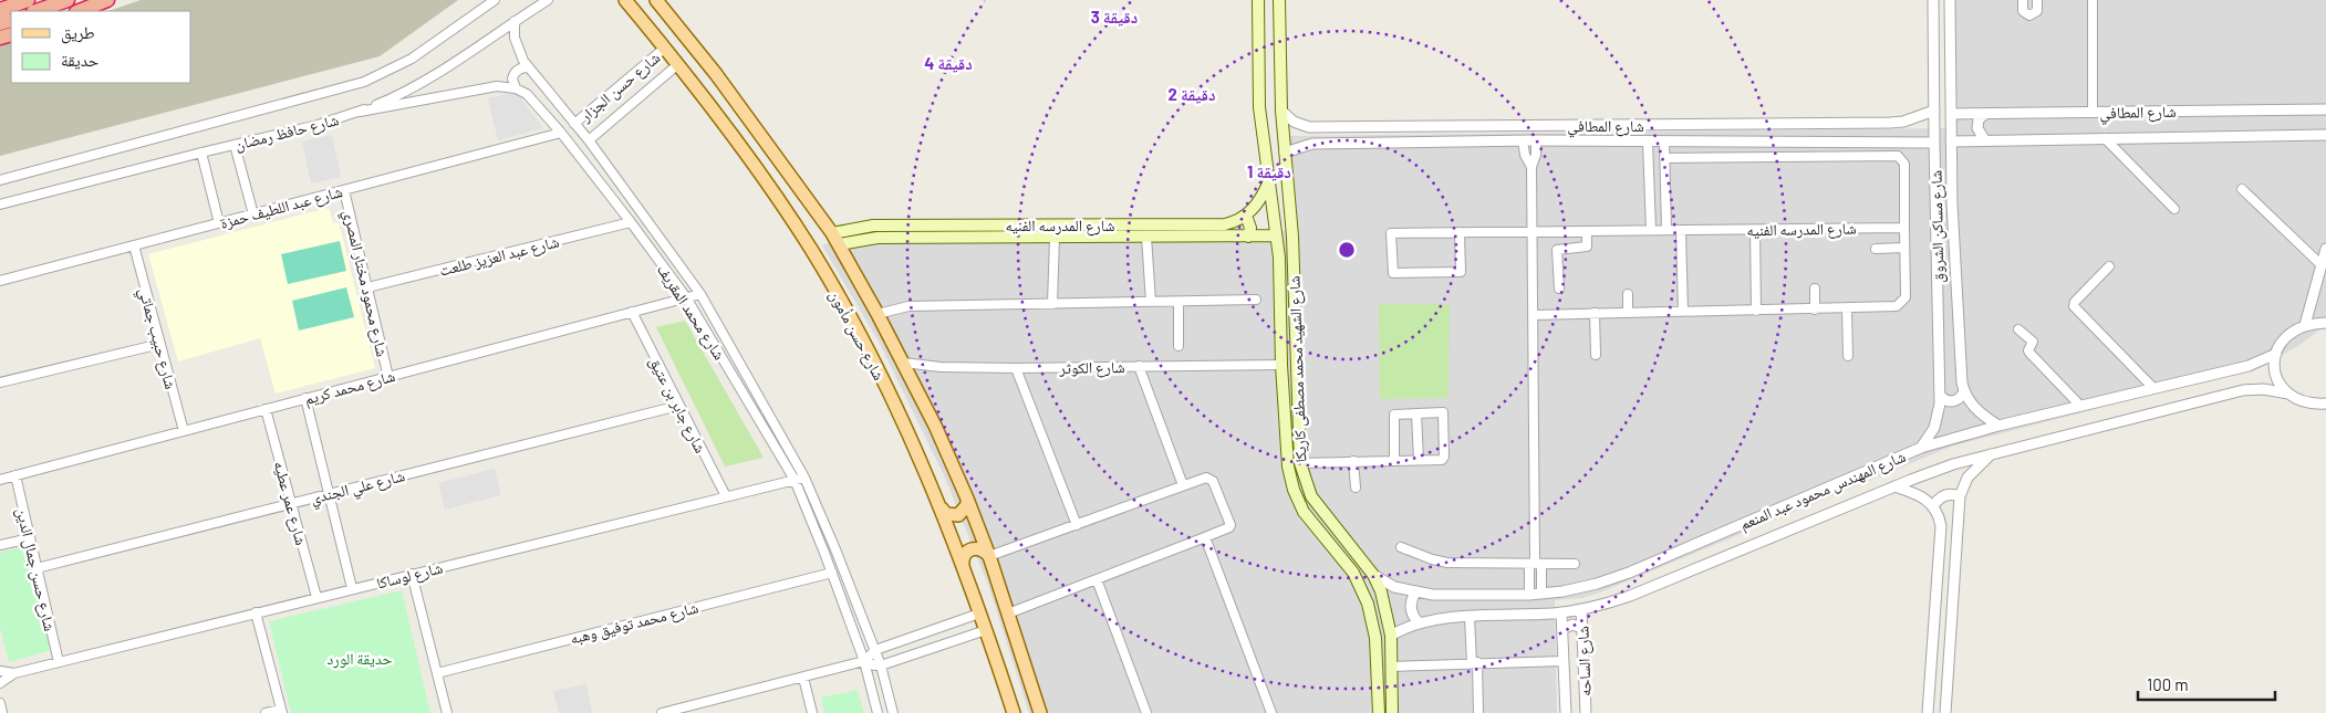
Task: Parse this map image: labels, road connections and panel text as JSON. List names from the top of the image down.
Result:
{
  "streets": {
    "main road": ["شارع المدرسه الفنيه", "شارع حسن مأمون", "شارع الشهيد محمد مصطفى كاريكا"],
    "street": [
      "شارع حسن الجزار",
      "شارع المطافي",
      "شارع حافظ رمضان",
      "شارع عبد اللطيف حمزة",
      "شارع مساكن الشروق",
      "شارع عبد العزيز طلعت",
      "شارع محمود مختار المصري",
      "شارع محمد المقريف",
      "شارع حبيب جماتي",
      "شارع الكوثر",
      "شارع محمد كريم",
      "شارع جابر بن عتيق",
      "شارع علي الجندي",
      "شارع المهندس محمود عبد المنعم",
      "شارع عمر عطيه",
      "شارع حسن جمال الدين",
      "شارع لوساكا",
      "شارع محمد توفيق وهبه",
      "شارع الساحه"
    ]
  },
  "crossings": [
    ["شارع حسن الجزار", "شارع محمد المقريف"],
    ["شارع حسن الجزار", "شارع حسن مأمون"],
    ["شارع المطافي", "شارع مساكن الشروق"],
    ["شارع المطافي", "شارع الشهيد محمد مصطفى كاريكا"],
    ["شارع حافظ رمضان", "شارع محمد المقريف"],
    ["شارع عبد اللطيف حمزة", "شارع محمود مختار المصري"],
    ["شارع عبد اللطيف حمزة", "شارع محمد المقريف"],
    ["شارع عبد اللطيف حمزة", "شارع حبيب جماتي"],
    ["شارع المدرسه الفنيه", "شارع حسن مأمون"],
    ["شارع المدرسه الفنيه", "شارع الشهيد محمد مصطفى كاريكا"],
    ["شارع مساكن الشروق", "شارع المهندس محمود عبد المنعم"],
    ["شارع عبد العزيز طلعت", "شارع محمود مختار المصري"],
    ["شارع عبد العزيز طلعت", "شارع محمد المقريف"],
    ["شارع محمود مختار المصري", "شارع محمد كريم"],
    ["شارع محمد المقريف", "شارع محمد كريم"],
    ["شارع محمد المقريف", "شارع لوساكا"],
    ["شارع محمد المقريف", "شارع محمد توفيق وهبه"],
    ["شارع حسن مأمون", "شارع الكوثر"],
    ["شارع حبيب جماتي", "شارع محمد كريم"],
    ["شارع الكوثر", "شارع الشهيد محمد مصطفى كاريكا"],
    ["شارع الشهيد محمد مصطفى كاريكا", "شارع المهندس محمود عبد المنعم"],
    ["شارع محمد كريم", "شارع جابر بن عتيق"],
    ["شارع محمد كريم", "شارع عمر عطيه"],
    ["شارع محمد كريم", "شارع حسن جمال الدين"],
    ["شارع جابر بن عتيق", "شارع علي الجندي"],
    ["شارع جابر بن عتيق", "شارع لوساكا"],
    ["شارع علي الجندي", "شارع عمر عطيه"],
    ["شارع علي الجندي", "شارع حسن جمال الدين"],
    ["شارع المهندس محمود عبد المنعم", "شارع الساحه"],
    ["شارع عمر عطيه", "شارع لوساكا"],
    ["شارع حسن جمال الدين", "شارع لوساكا"]
  ],
  "parks": ["حديقة الورد"],
  "legend": ["طريق", "حديقة"],
  "scale_bar": "100 m",
  "rings": [
    "3 دقيقة",
    "4 دقيقة",
    "2 دقيقة",
    "1 دقيقة"
  ]
}
